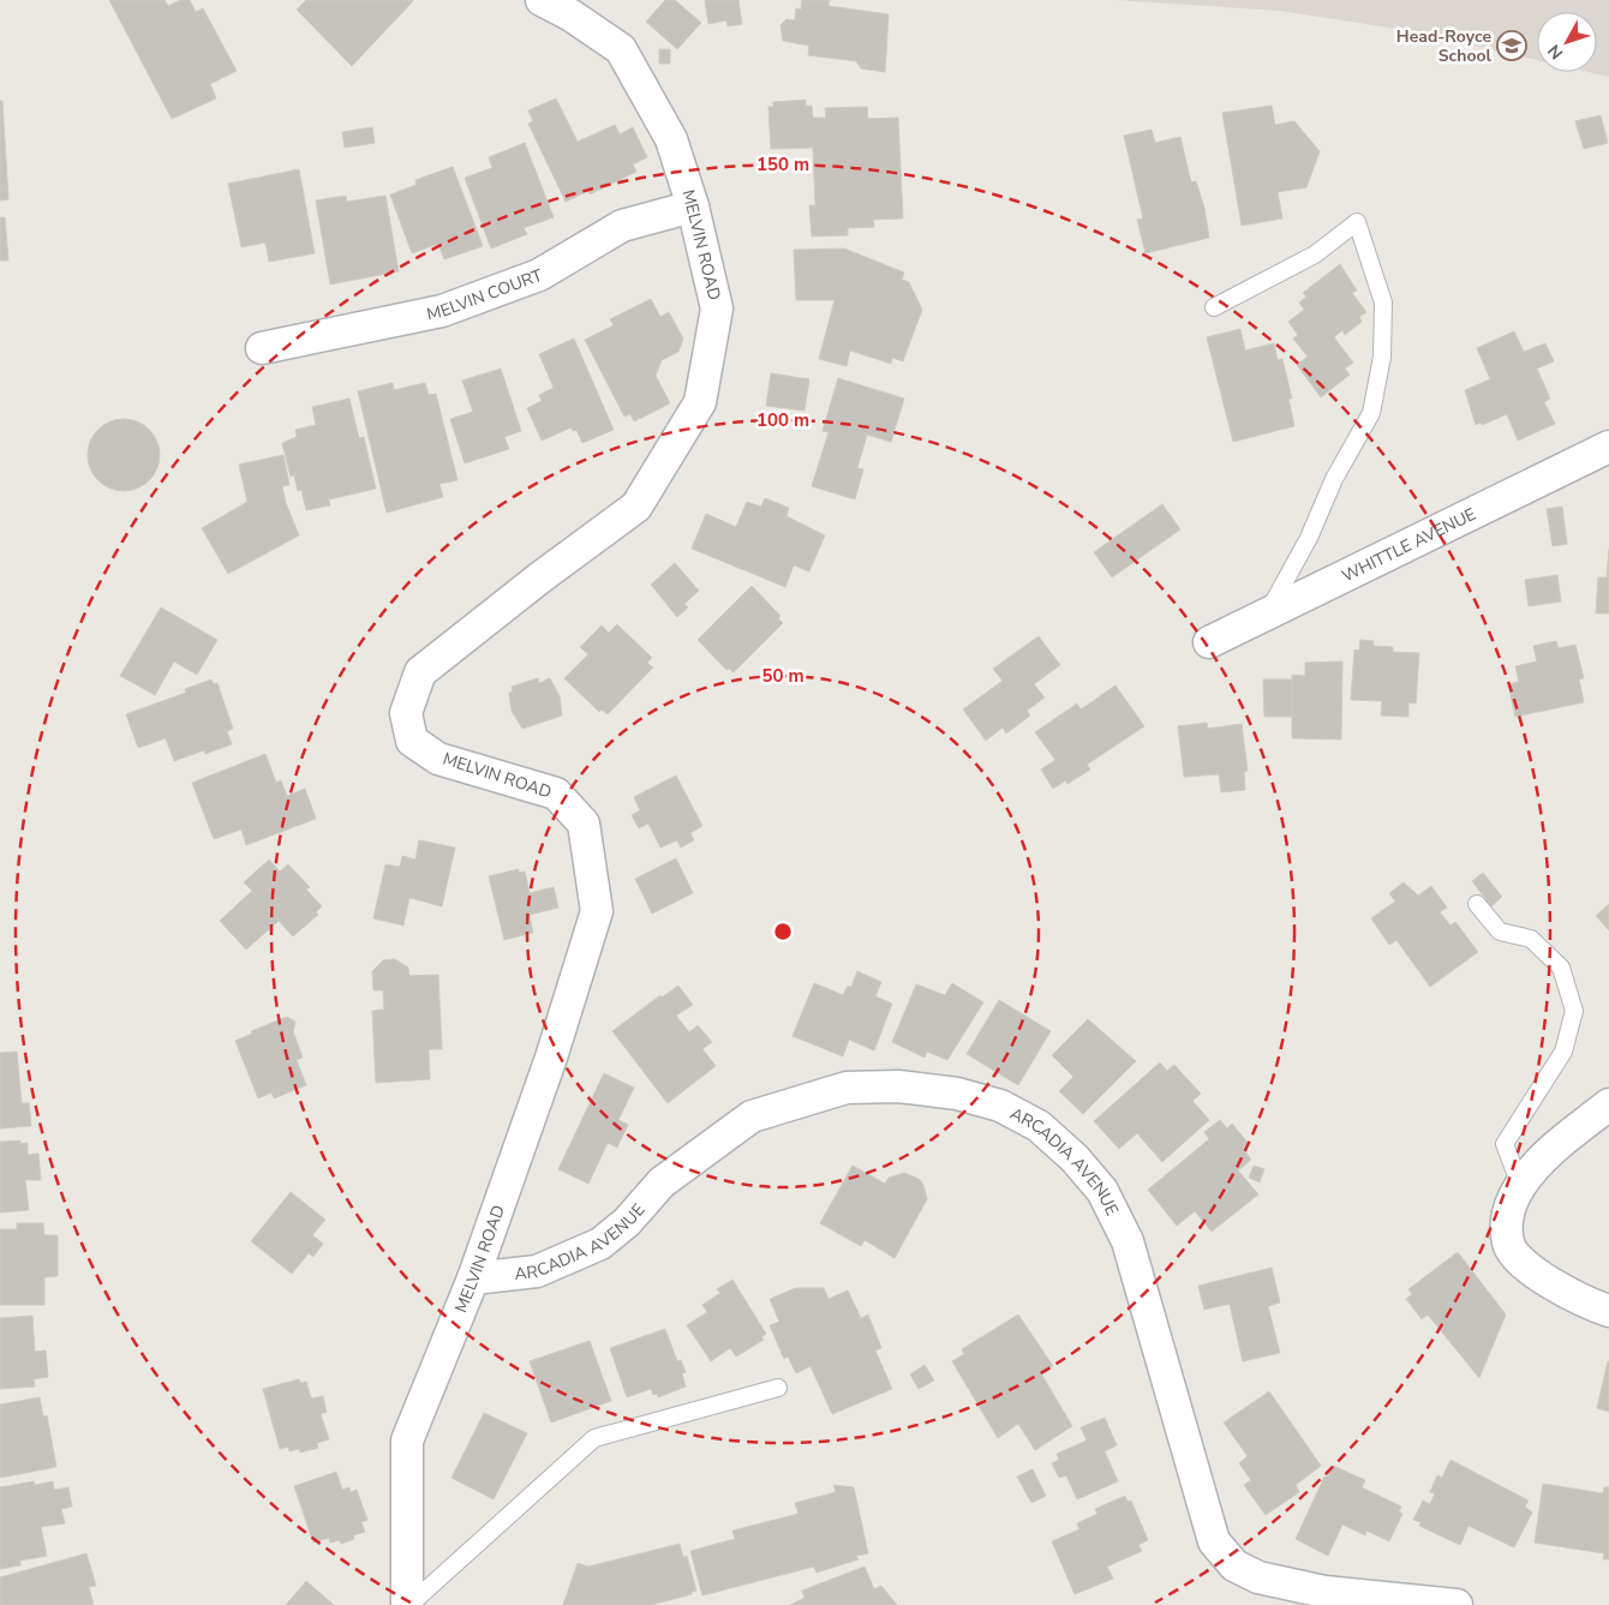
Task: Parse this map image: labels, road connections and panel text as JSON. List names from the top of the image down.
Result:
{
  "streets": {
    "street": [
      "MELVIN ROAD",
      "MELVIN COURT",
      "WHITTLE AVENUE",
      "ARCADIA AVENUE"
    ]
  },
  "crossings": [
    ["MELVIN ROAD", "MELVIN COURT"],
    ["MELVIN ROAD", "ARCADIA AVENUE"]
  ],
  "places": {
    "school or university": ["Head-Royce School"]
  },
  "north": "bottom left",
  "rings": ["150 m", "100 m", "50 m"]
}
